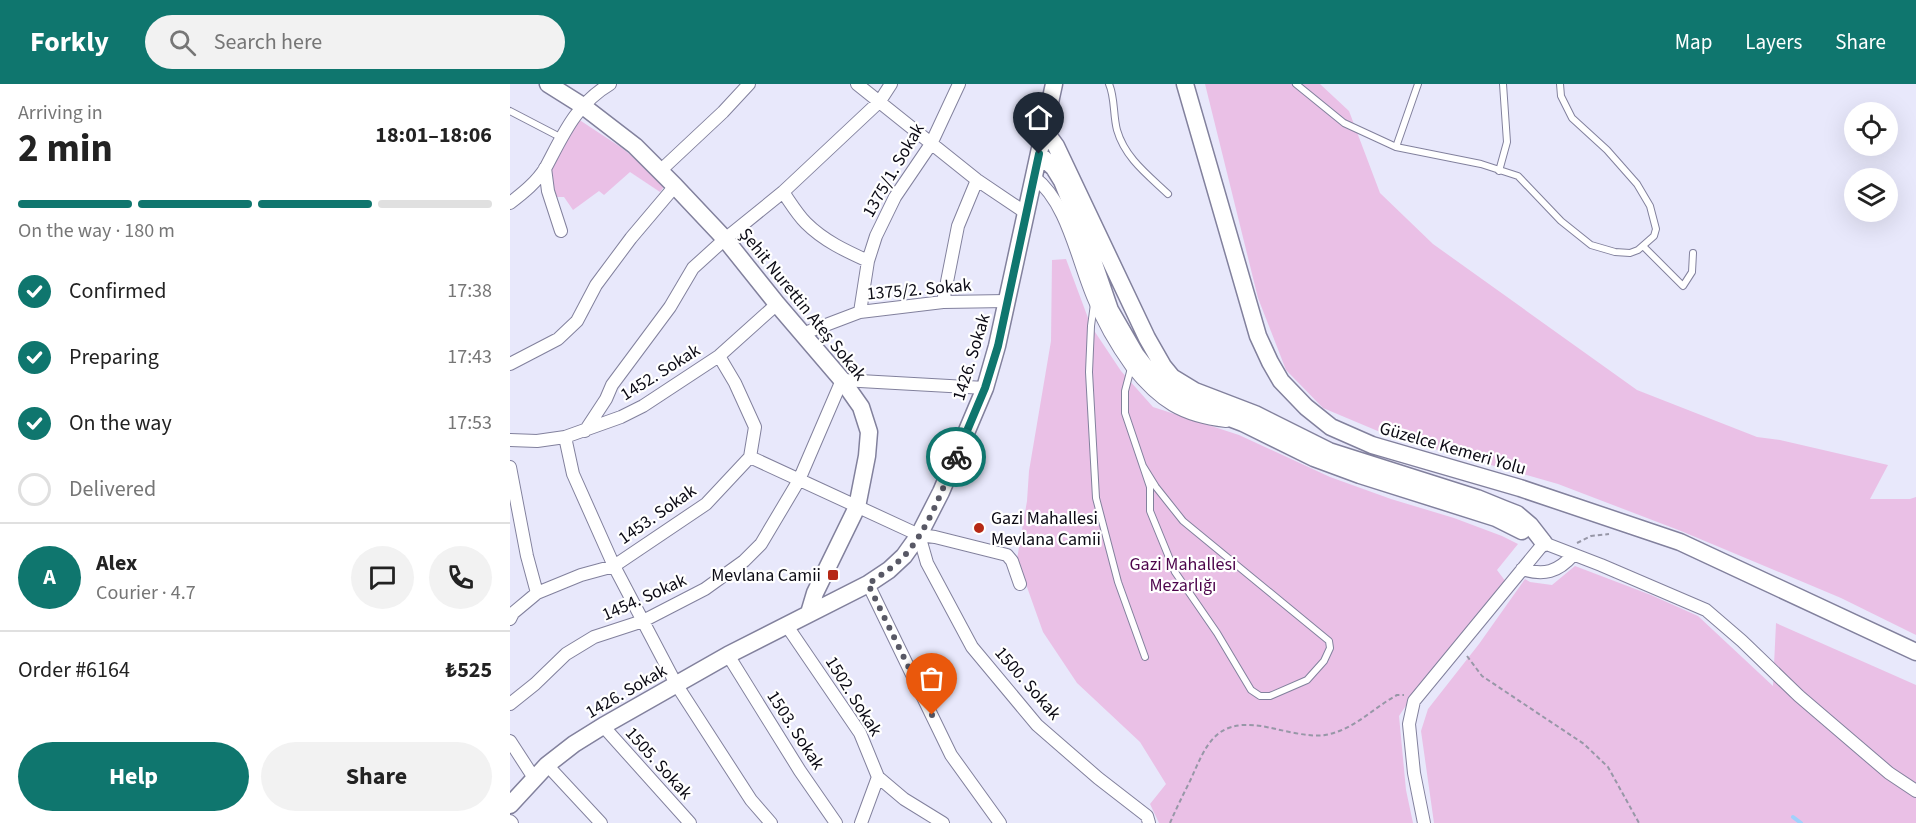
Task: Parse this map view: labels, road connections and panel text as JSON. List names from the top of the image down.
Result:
{
  "streets": {
    "street": [
      "1375/1. Sokak",
      "1375/2. Sokak",
      "Şehit Nurettin Ateş Sokak",
      "1426. Sokak",
      "1452. Sokak",
      "Güzelce Kemeri Yolu",
      "1453. Sokak",
      "1454. Sokak",
      "1500. Sokak",
      "1502. Sokak",
      "1503. Sokak",
      "1505. Sokak"
    ]
  },
  "crossings": [
    ["1375/1. Sokak", "1375/2. Sokak"],
    ["1375/2. Sokak", "Şehit Nurettin Ateş Sokak"],
    ["1375/2. Sokak", "1426. Sokak"],
    ["Şehit Nurettin Ateş Sokak", "1426. Sokak"],
    ["Şehit Nurettin Ateş Sokak", "1452. Sokak"],
    ["Şehit Nurettin Ateş Sokak", "1454. Sokak"],
    ["1426. Sokak", "1500. Sokak"],
    ["1426. Sokak", "1502. Sokak"],
    ["1426. Sokak", "1503. Sokak"],
    ["1426. Sokak", "1505. Sokak"]
  ],
  "parks": ["Gazi Mahallesi Mezarlığı"],
  "places": {
    "other": ["Gazi Mahallesi Mevlana Camii"],
    "transit": ["Mevlana Camii"]
  },
  "page": {
    "header": "Forkly",
    "search": "Search here",
    "nav": ["Map", "Layers", "Share"],
    "heading": ["2 min", "Arriving in", "18:01–18:06"],
    "panel": [
      "Alex",
      "Courier · 4.7",
      "Order #6164",
      "₺525"
    ],
    "bar": "On the way · 180 m",
    "list": [
      ["Confirmed", "17:38"],
      ["Preparing", "17:43"],
      ["On the way", "17:53"],
      "Delivered"
    ],
    "round": "A",
    "buttons": ["Help", "Share"]
  }
}
